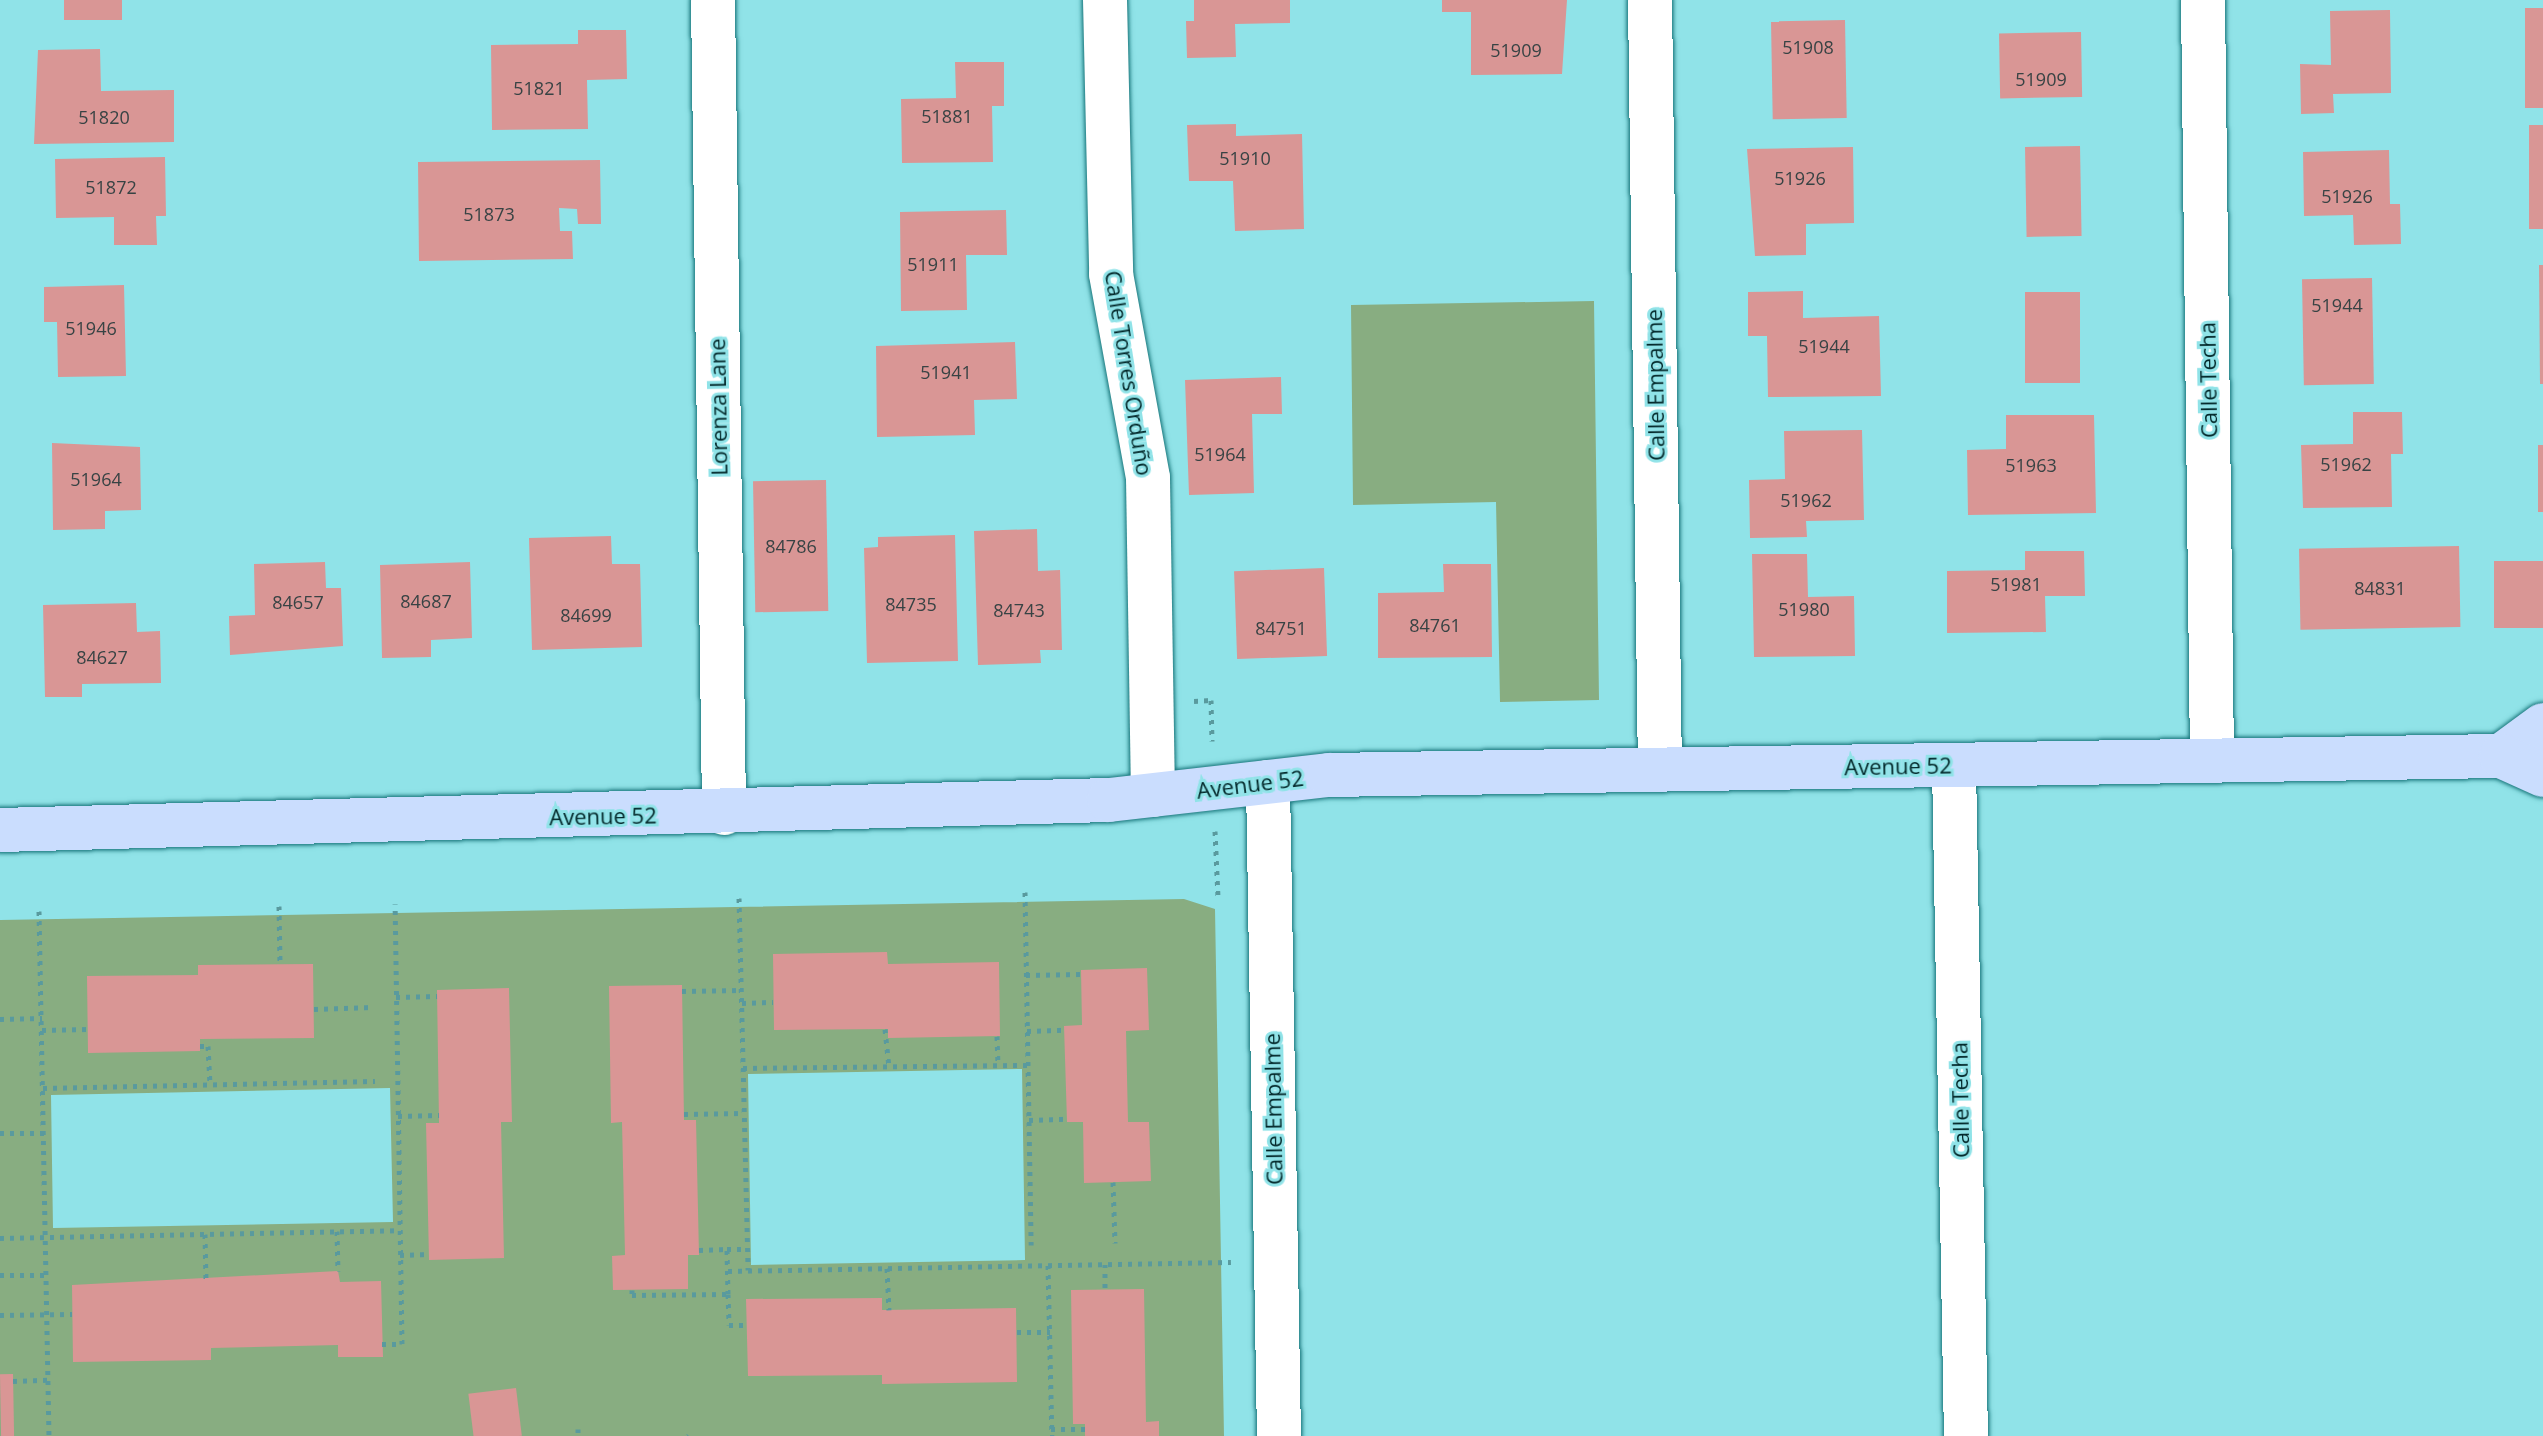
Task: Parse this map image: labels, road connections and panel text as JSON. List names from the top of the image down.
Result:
{
  "streets": {
    "main road": ["Avenue 52"],
    "street": [
      "Calle Torres Orduño",
      "Calle Techa",
      "Calle Empalme",
      "Lorenza Lane"
    ]
  },
  "crossings": [
    ["Calle Torres Orduño", "Avenue 52"],
    ["Calle Techa", "Avenue 52"],
    ["Calle Empalme", "Avenue 52"],
    ["Lorenza Lane", "Avenue 52"]
  ],
  "house_numbers": [
    "51908",
    "51909",
    "51909",
    "51821",
    "51881",
    "51820",
    "51910",
    "51926",
    "51872",
    "51926",
    "51873",
    "51911",
    "51944",
    "51946",
    "51944",
    "51941",
    "51964",
    "51962",
    "51963",
    "51964",
    "51962",
    "84786",
    "51981",
    "84831",
    "84687",
    "84657",
    "84735",
    "51980",
    "84743",
    "84699",
    "84761",
    "84751",
    "84627"
  ]
}
